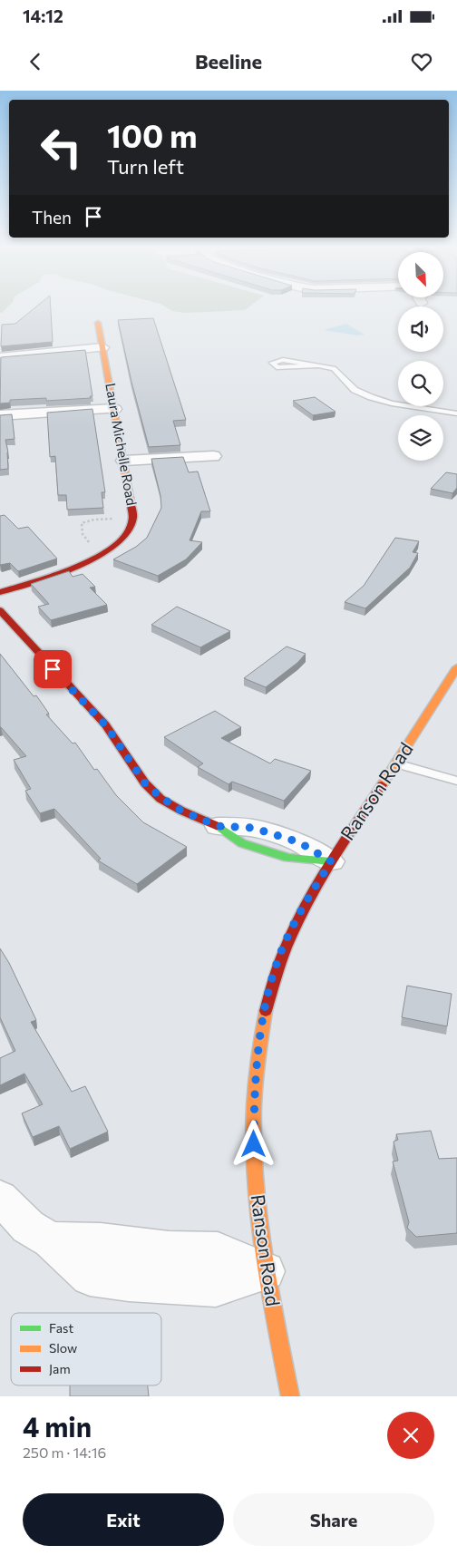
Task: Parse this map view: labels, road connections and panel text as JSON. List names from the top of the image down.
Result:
{
  "streets": {
    "street": ["Laura Michelle Road", "Ranson Road"]
  },
  "legend": ["Fast", "Slow", "Jam"],
  "north": "bottom right",
  "page": {
    "status": "14:12",
    "header": "Beeline",
    "turn": ["100 m", "Turn left"],
    "then": "Then",
    "heading": ["4 min", "250 m · 14:16"],
    "buttons": ["Exit", "Share"]
  }
}
